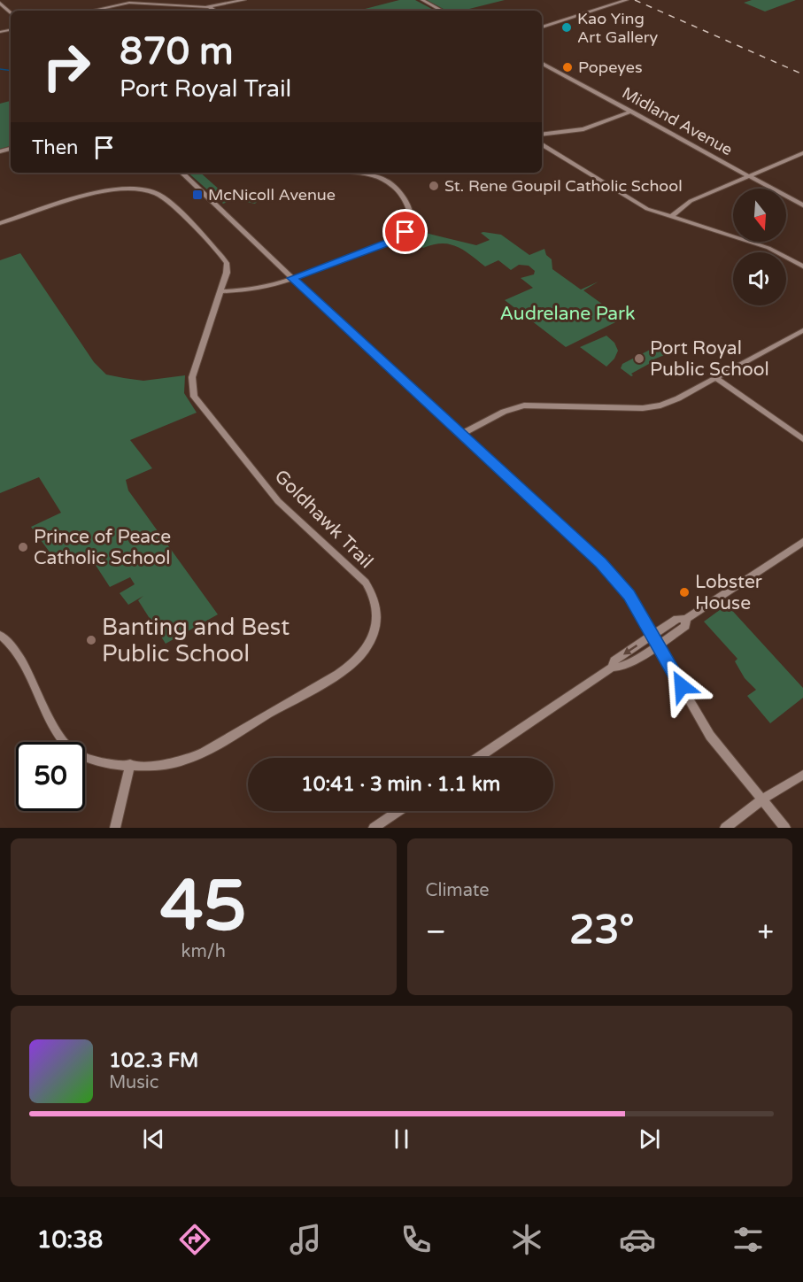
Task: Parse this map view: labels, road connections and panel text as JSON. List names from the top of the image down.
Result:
{
  "streets": {
    "street": ["Midland Avenue", "Goldhawk Trail"]
  },
  "parks": ["Audrelane Park"],
  "places": {
    "other": [
      "Kao Ying Art Gallery",
      "Popeyes",
      "St. Rene Goupil Catholic School",
      "Port Royal Public School",
      "Prince of Peace Catholic School",
      "Lobster House",
      "Banting and Best Public School"
    ],
    "transit": ["McNicoll Avenue"]
  },
  "north": "bottom",
  "page": {
    "turn": ["870 m", "Port Royal Trail"],
    "then": "Then",
    "limit": "50",
    "trip": "10:41 · 3 min · 1.1 km",
    "tile": [
      ["45", "km/h"],
      "Climate"
    ],
    "heat": ["−", "23°", "+"],
    "song": ["102.3 FM", "Music"],
    "tabs": "10:38"
  }
}
